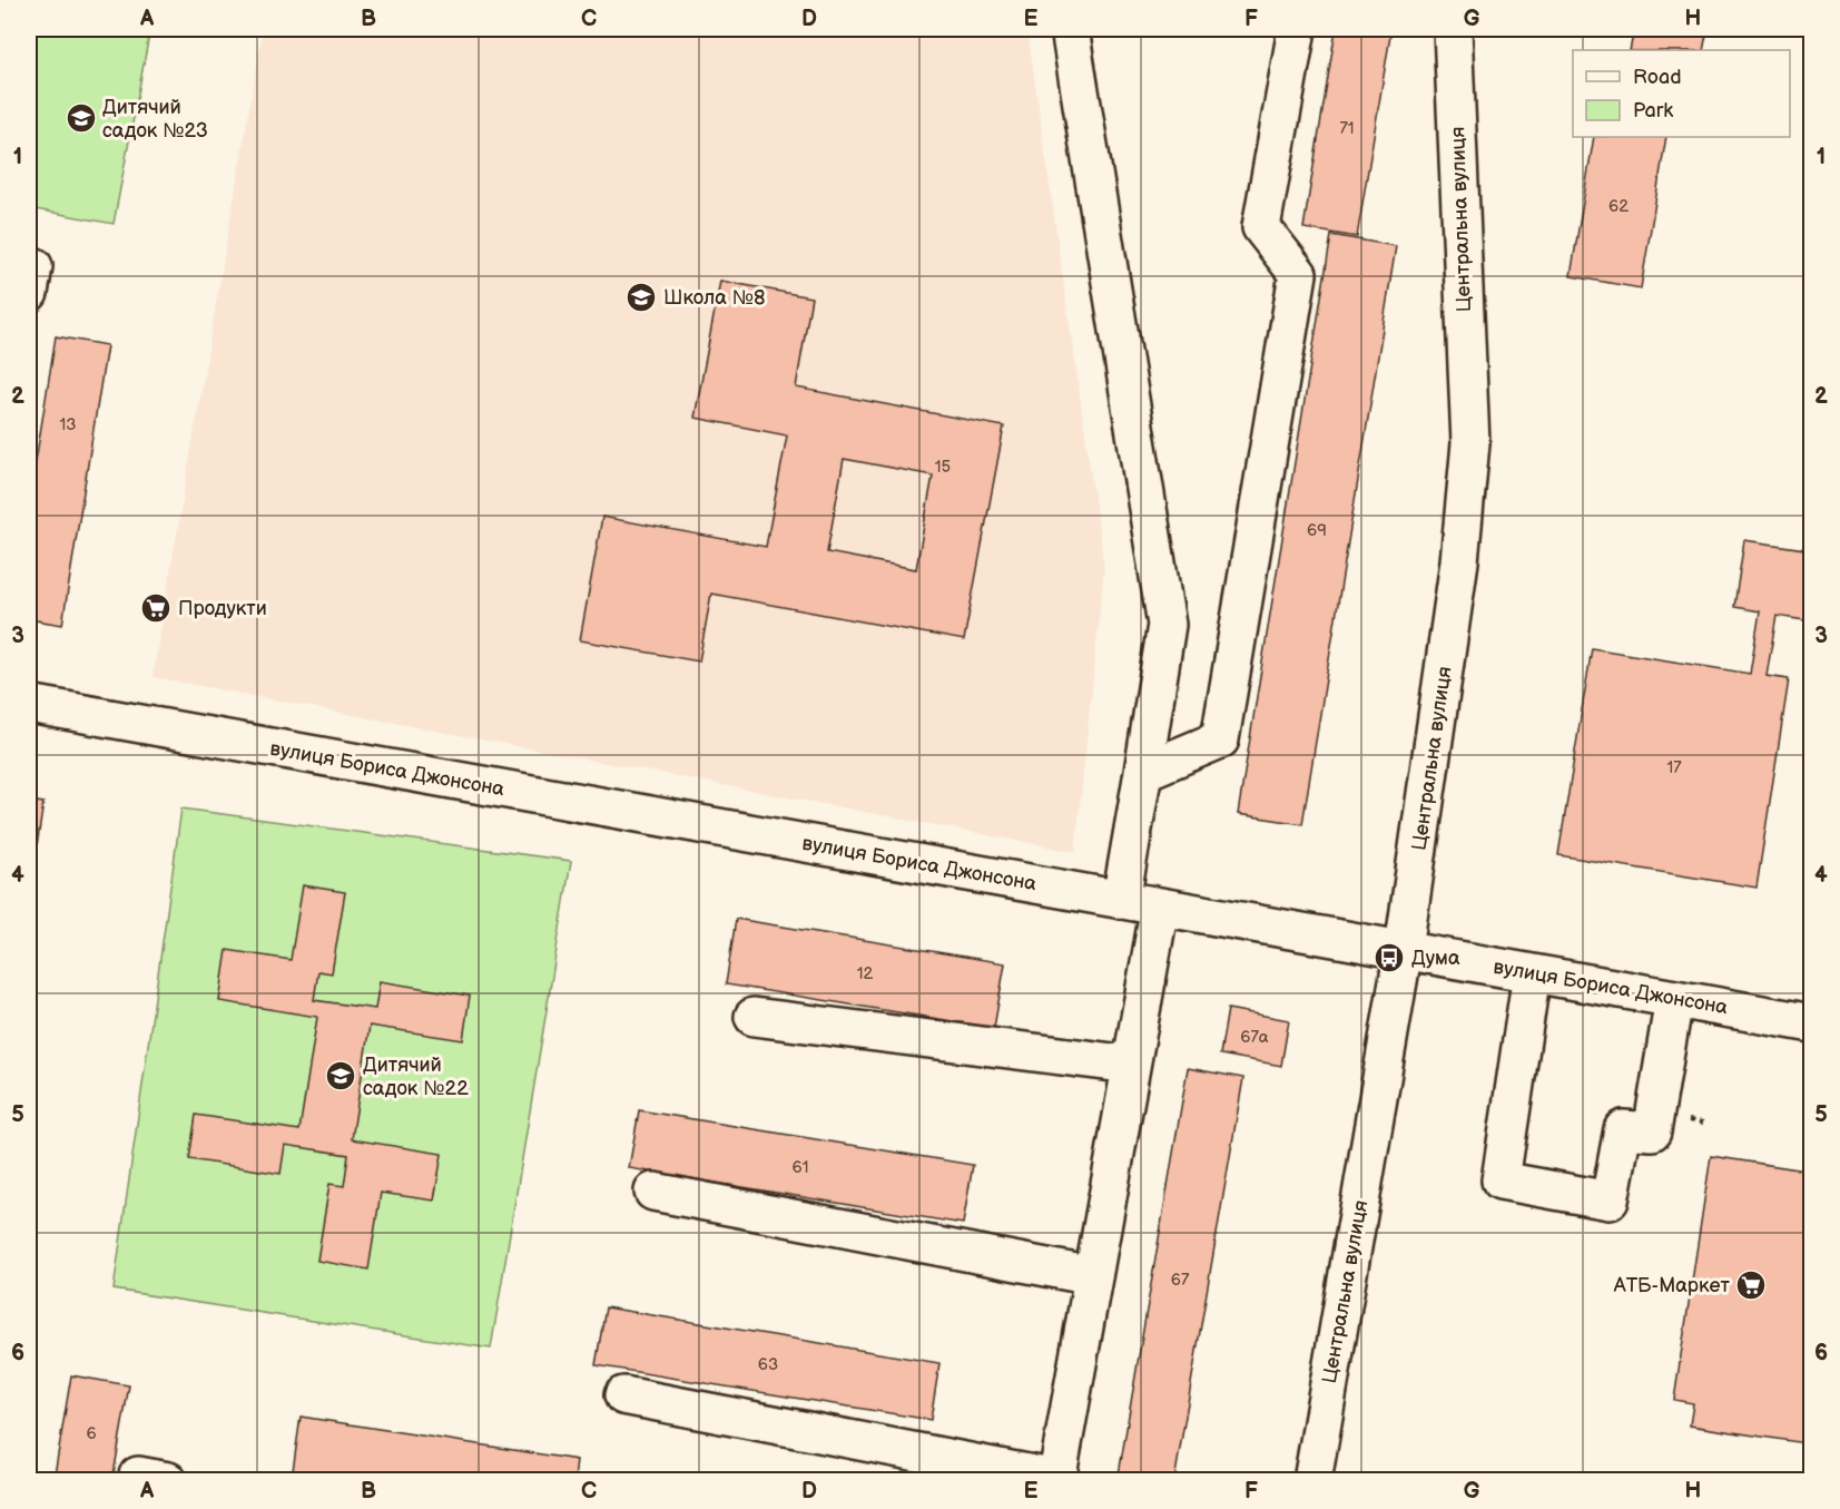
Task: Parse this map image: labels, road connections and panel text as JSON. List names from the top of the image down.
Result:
{
  "streets": {
    "street": ["Центральна вулиця", "вулиця Бориса Джонсона"]
  },
  "crossings": [
    ["Центральна вулиця", "вулиця Бориса Джонсона"]
  ],
  "places": {
    "school or university": ["Дитячий садок №23", "Школа №8", "Дитячий садок №22"],
    "supermarket": ["Продукти", "АТБ-Маркет"],
    "bus stop": ["Дума"]
  },
  "house_numbers": [
    "71",
    "62",
    "13",
    "15",
    "69",
    "17",
    "12",
    "67а",
    "61",
    "67",
    "63",
    "6"
  ],
  "legend": ["Road", "Park"],
  "grid": {
    "columns": [
      "A",
      "B",
      "C",
      "D",
      "E",
      "F",
      "G",
      "H"
    ],
    "rows": [
      "1",
      "2",
      "3",
      "4",
      "5",
      "6"
    ]
  }
}
